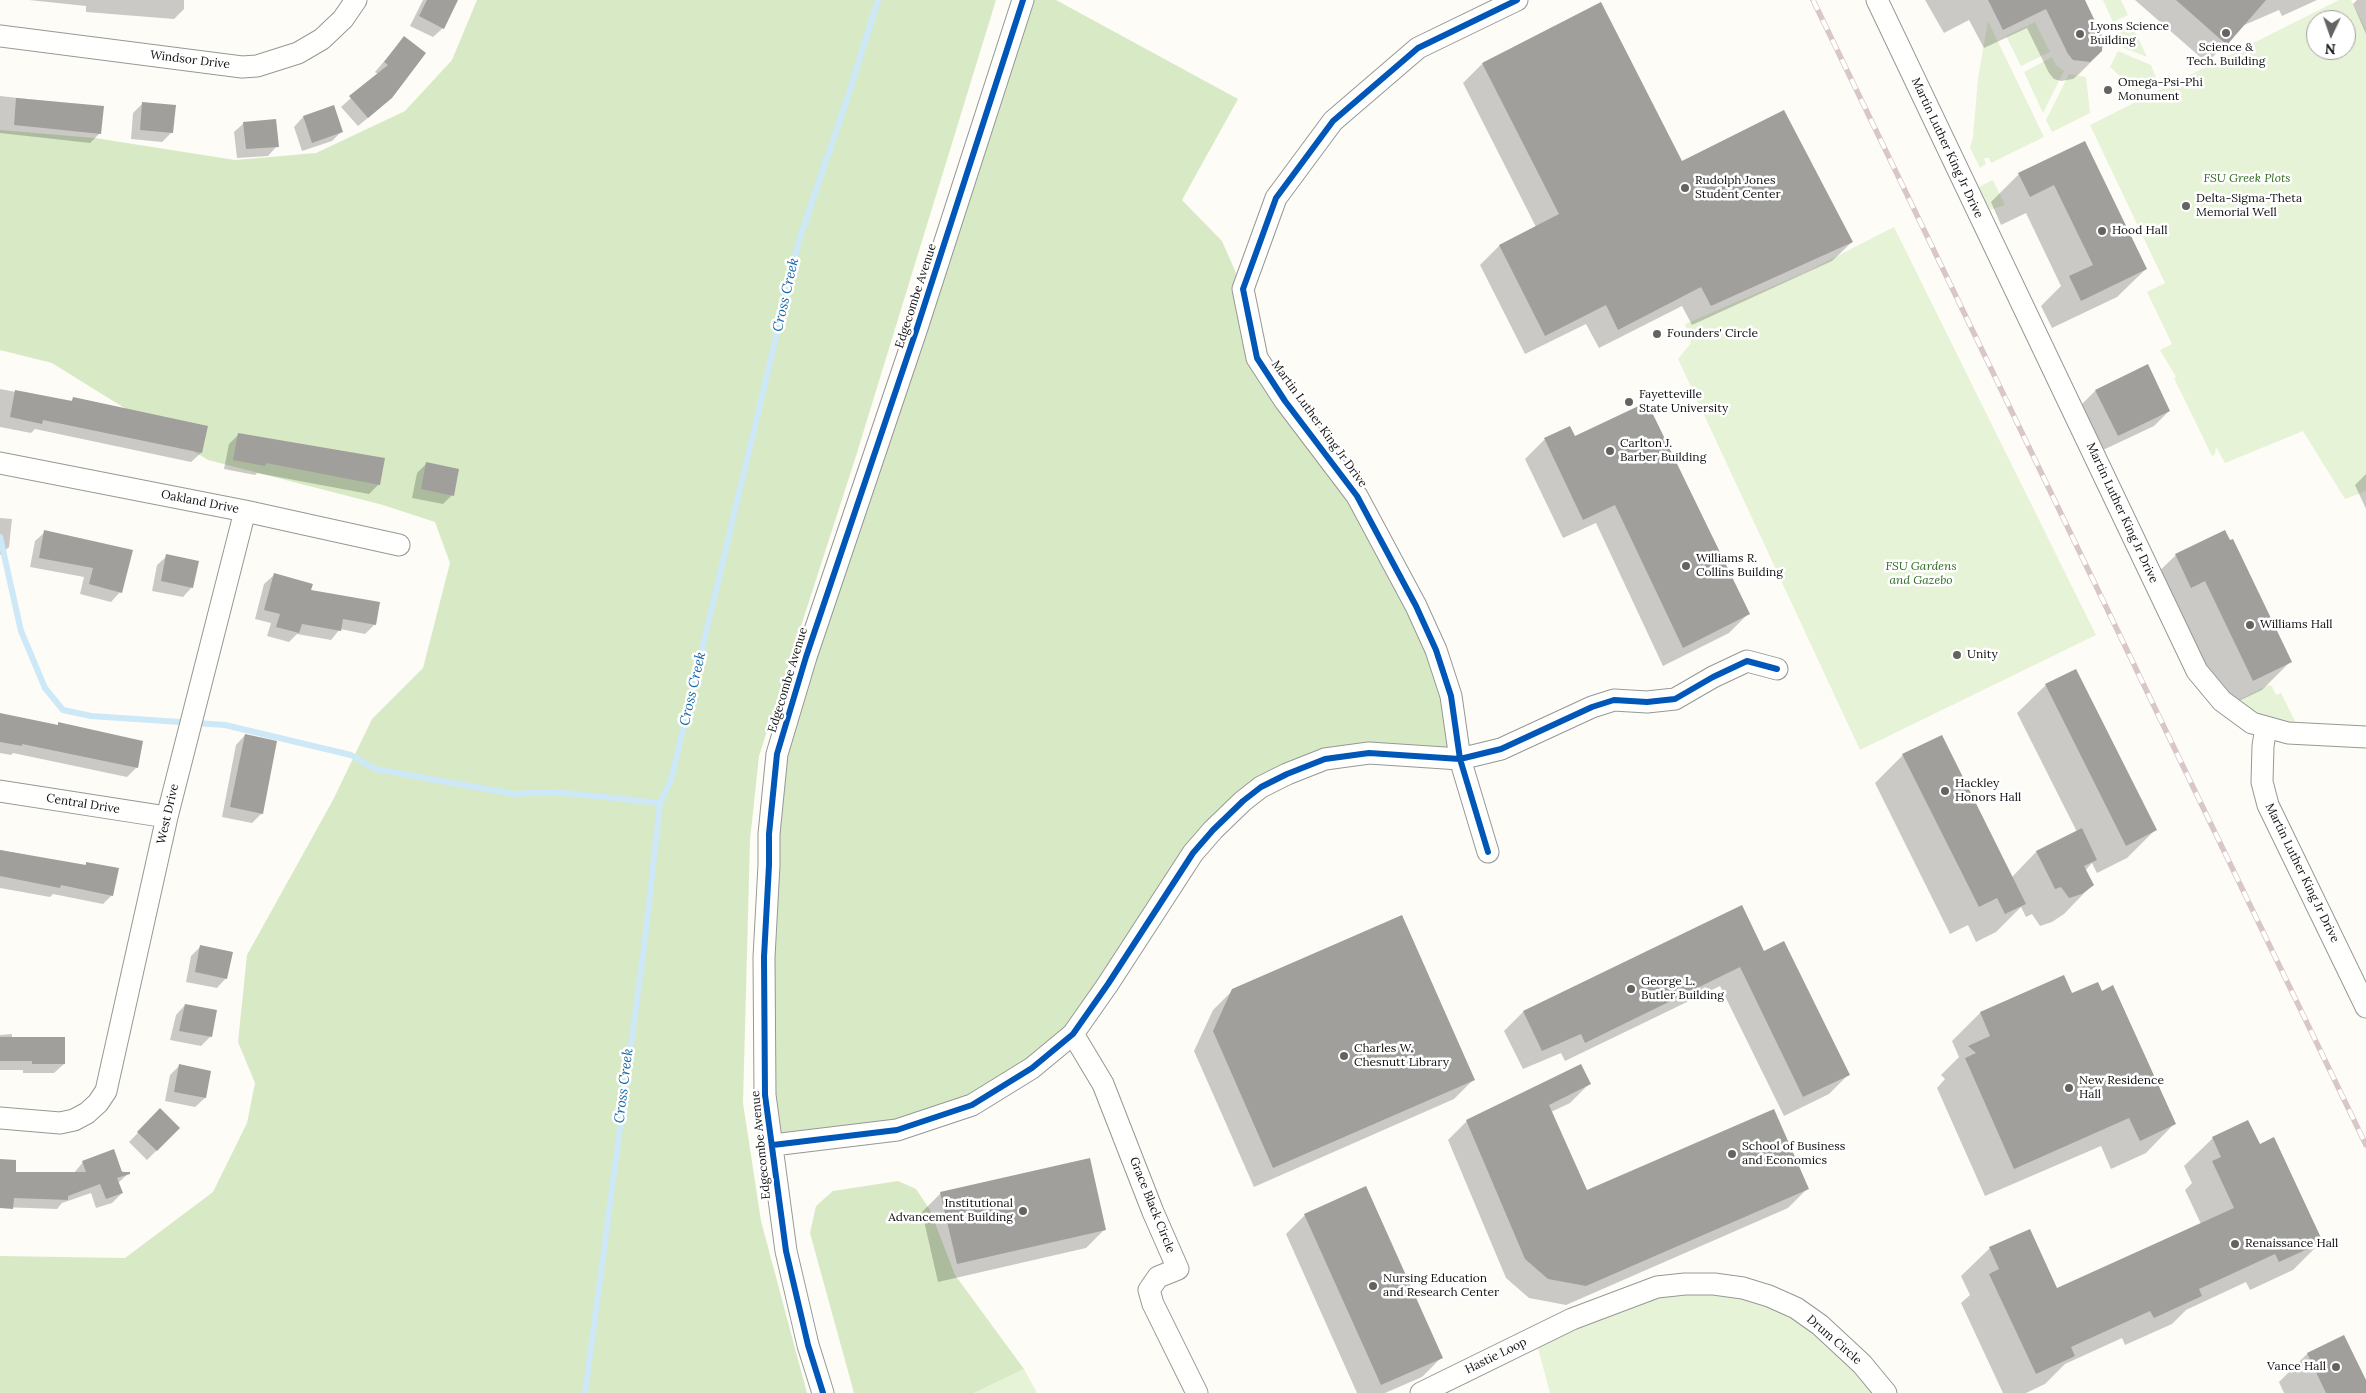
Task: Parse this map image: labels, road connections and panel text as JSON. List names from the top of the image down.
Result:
{
  "streets": {
    "street": [
      "Windsor Drive",
      "Martin Luther King Jr Drive",
      "Edgecombe Avenue",
      "Oakland Drive",
      "Central Drive",
      "West Drive",
      "Grace Black Circle",
      "Drum Circle",
      "Hastie Loop"
    ]
  },
  "crossings": [
    ["Oakland Drive", "West Drive"],
    ["Central Drive", "West Drive"],
    ["Drum Circle", "Hastie Loop"]
  ],
  "water": ["Cross Creek"],
  "parks": ["FSU Greek Plots", "FSU Gardens and Gazebo"],
  "places": [
    "Science & Tech. Building",
    "Lyons Science Building",
    "Omega-Psi-Phi Monument",
    "Rudolph Jones Student Center",
    "Delta-Sigma-Theta Memorial Well",
    "Hood Hall",
    "Founders' Circle",
    "Fayetteville State University",
    "Carlton J. Barber Building",
    "Williams R. Collins Building",
    "Williams Hall",
    "Unity",
    "Hackley Honors Hall",
    "George L. Butler Building",
    "Charles W. Chesnutt Library",
    "New Residence Hall",
    "School of Business and Economics",
    "Institutional Advancement Building",
    "Renaissance Hall",
    "Nursing Education and Research Center",
    "Vance Hall"
  ],
  "north": "bottom"
}
